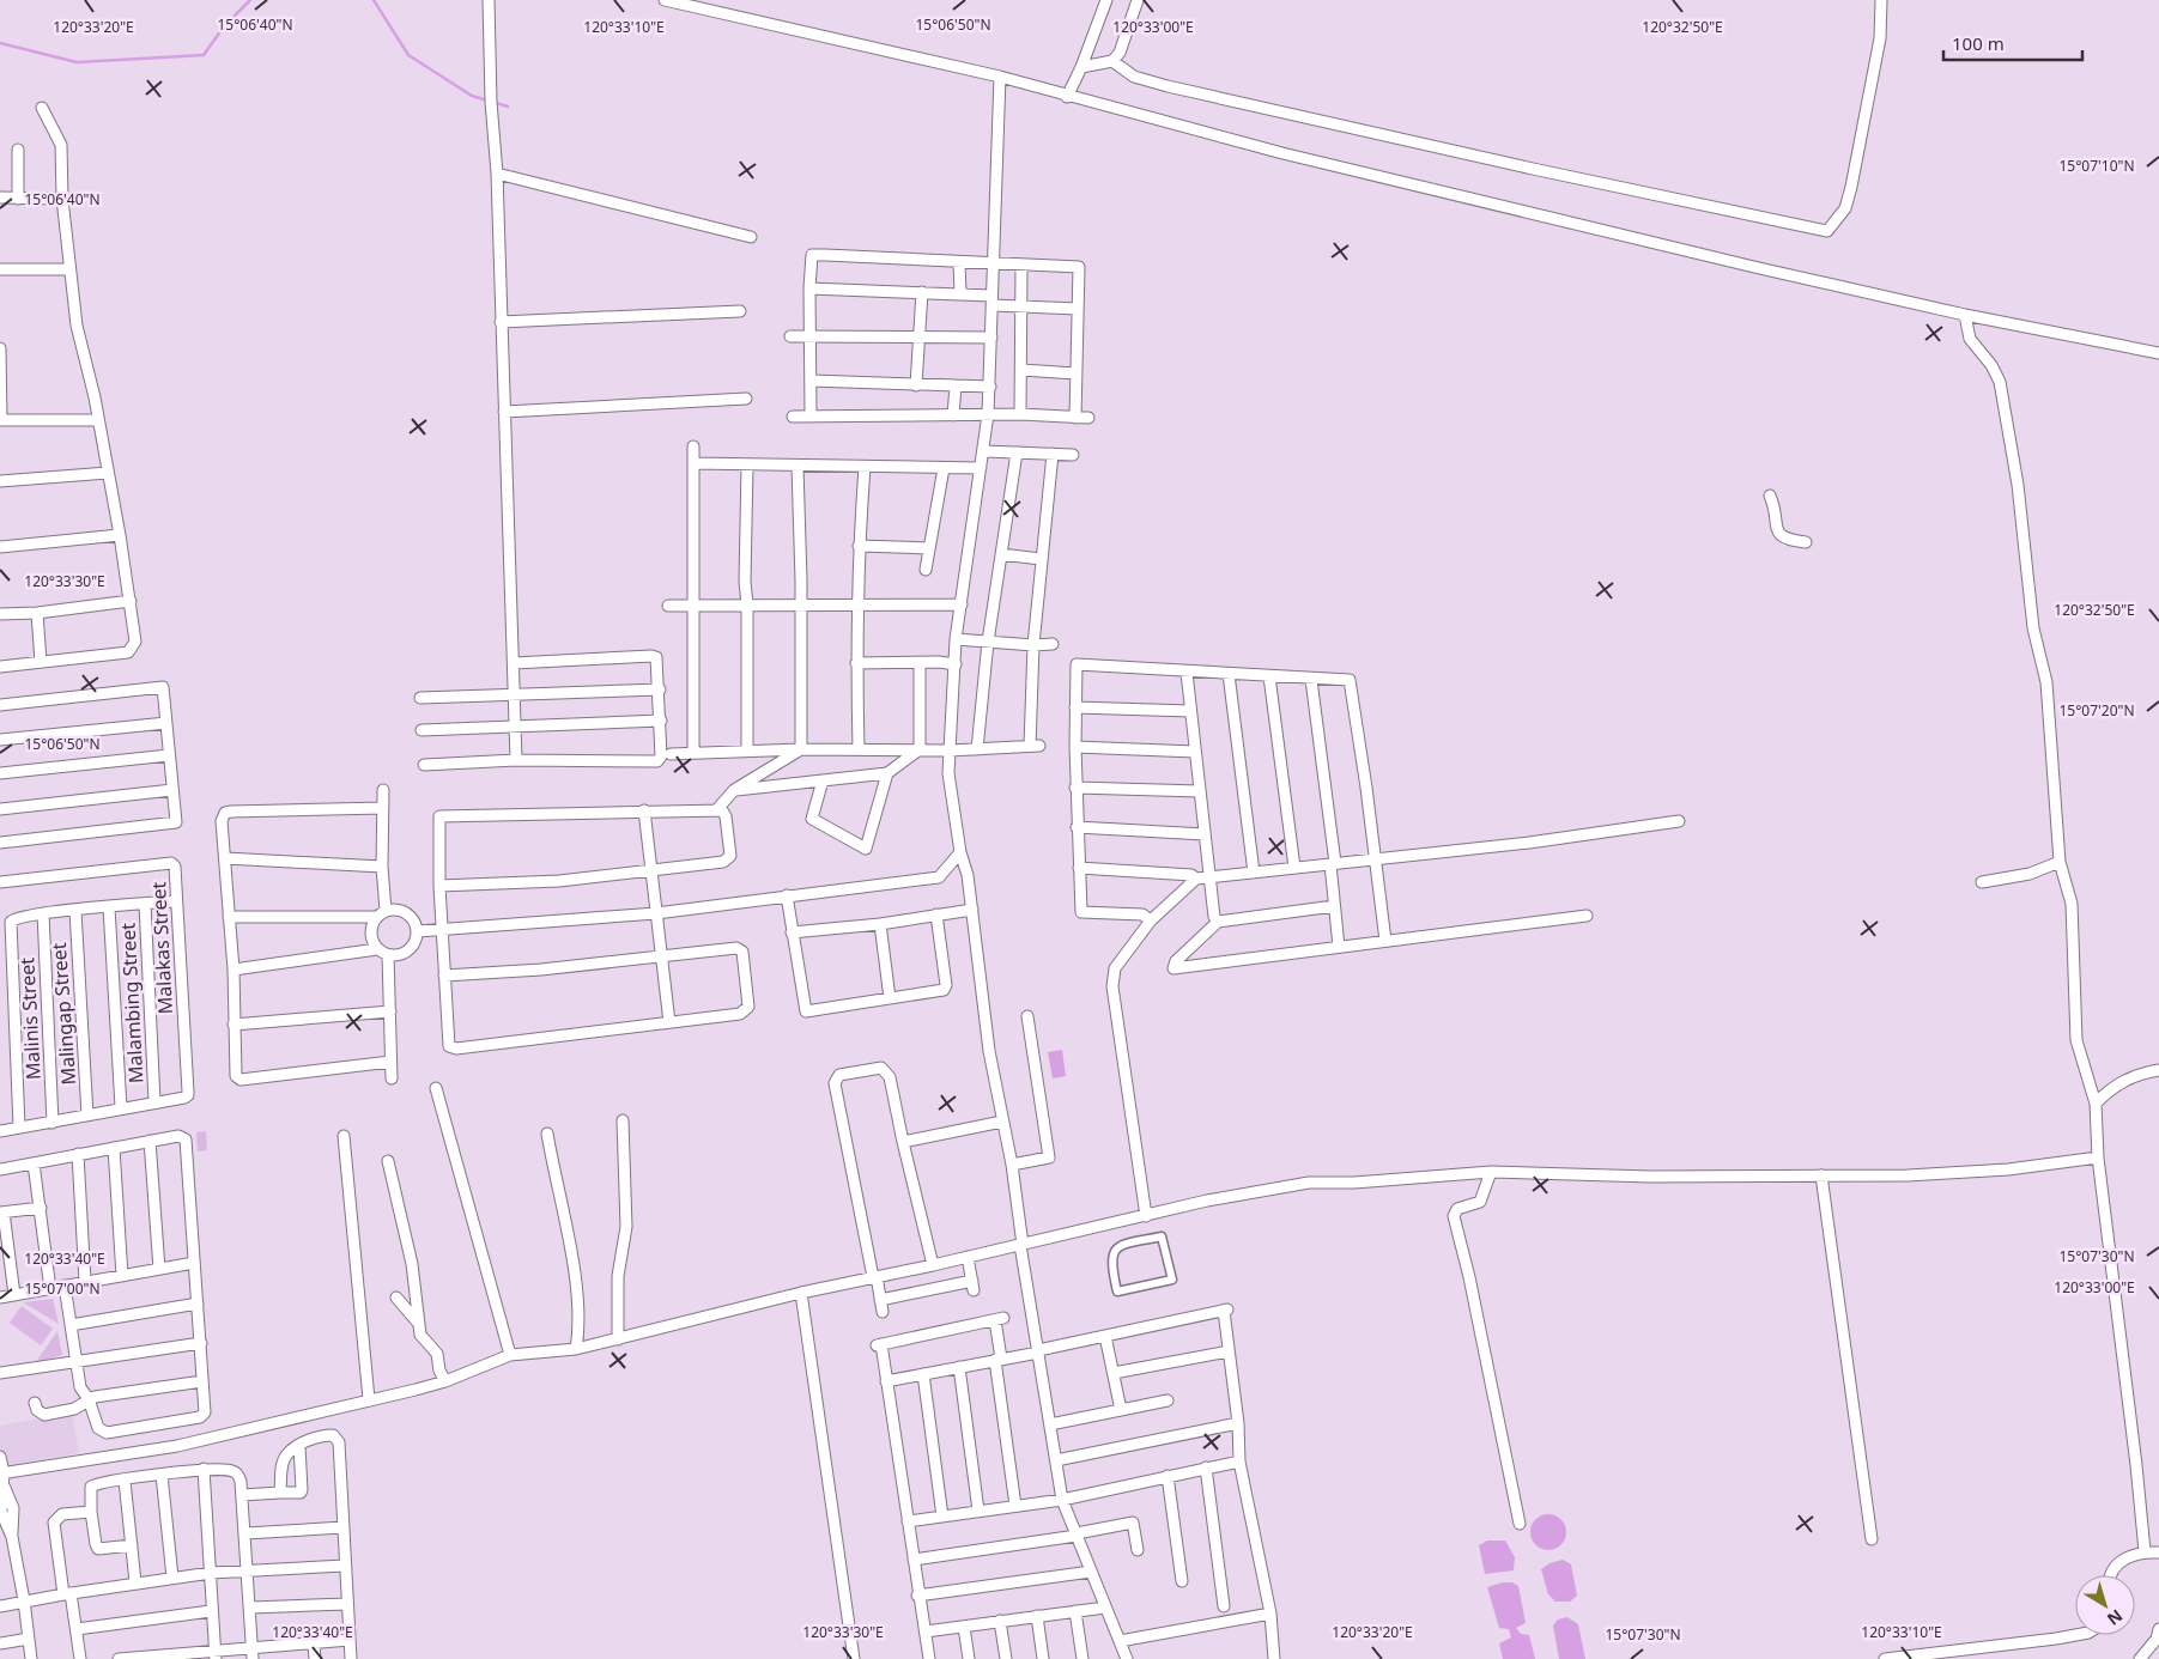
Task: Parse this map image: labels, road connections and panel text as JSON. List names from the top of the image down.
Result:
{
  "streets": {
    "street": [
      "Malakas Street",
      "Malambing Street",
      "Malingap Street",
      "Malinis Street"
    ]
  },
  "crossings": [
    ["Malakas Street", "Malambing Street"]
  ],
  "scale_bar": "100 m",
  "north": "bottom right",
  "coordinates": [
    "15°06'40\"N",
    "15°06'50\"N",
    "120°33'20\"E",
    "120°33'10\"E",
    "120°33'00\"E",
    "120°32'50\"E",
    "15°07'10\"N",
    "120°33'30\"E",
    "15°07'20\"N",
    "15°07'30\"N",
    "120°33'40\"E",
    "15°07'00\"N"
  ]
}
